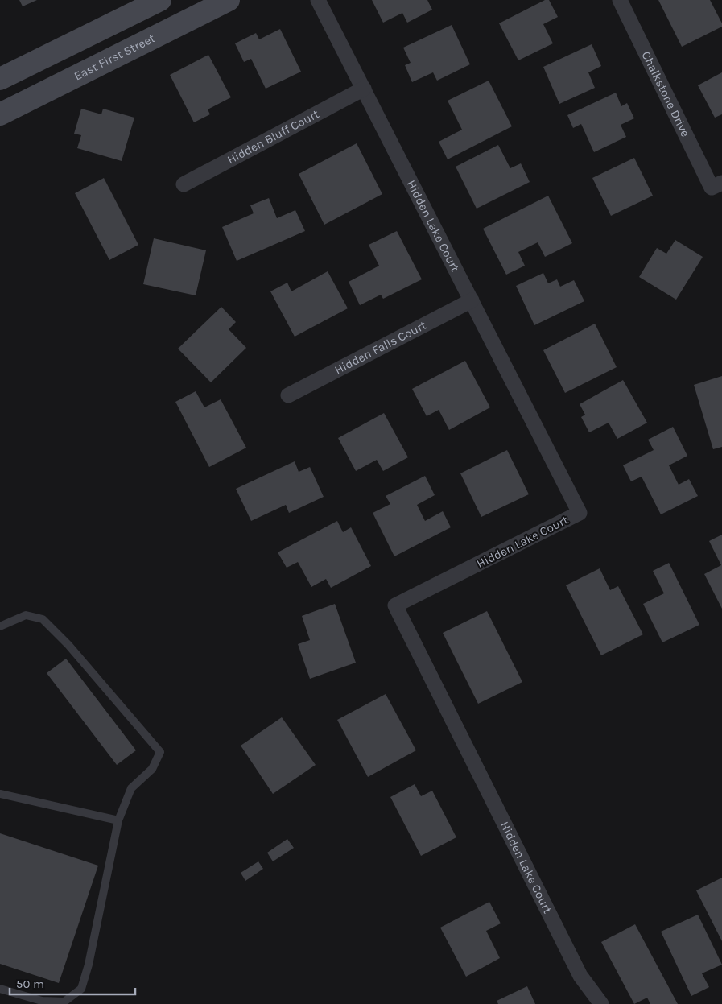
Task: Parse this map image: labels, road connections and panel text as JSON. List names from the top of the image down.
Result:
{
  "streets": {
    "main road": ["East First Street"],
    "street": [
      "Chalkstone Drive",
      "Hidden Bluff Court",
      "Hidden Lake Court",
      "Hidden Falls Court"
    ]
  },
  "crossings": [
    ["Hidden Bluff Court", "Hidden Lake Court"],
    ["Hidden Lake Court", "Hidden Falls Court"]
  ],
  "scale_bar": "50 m"
}
